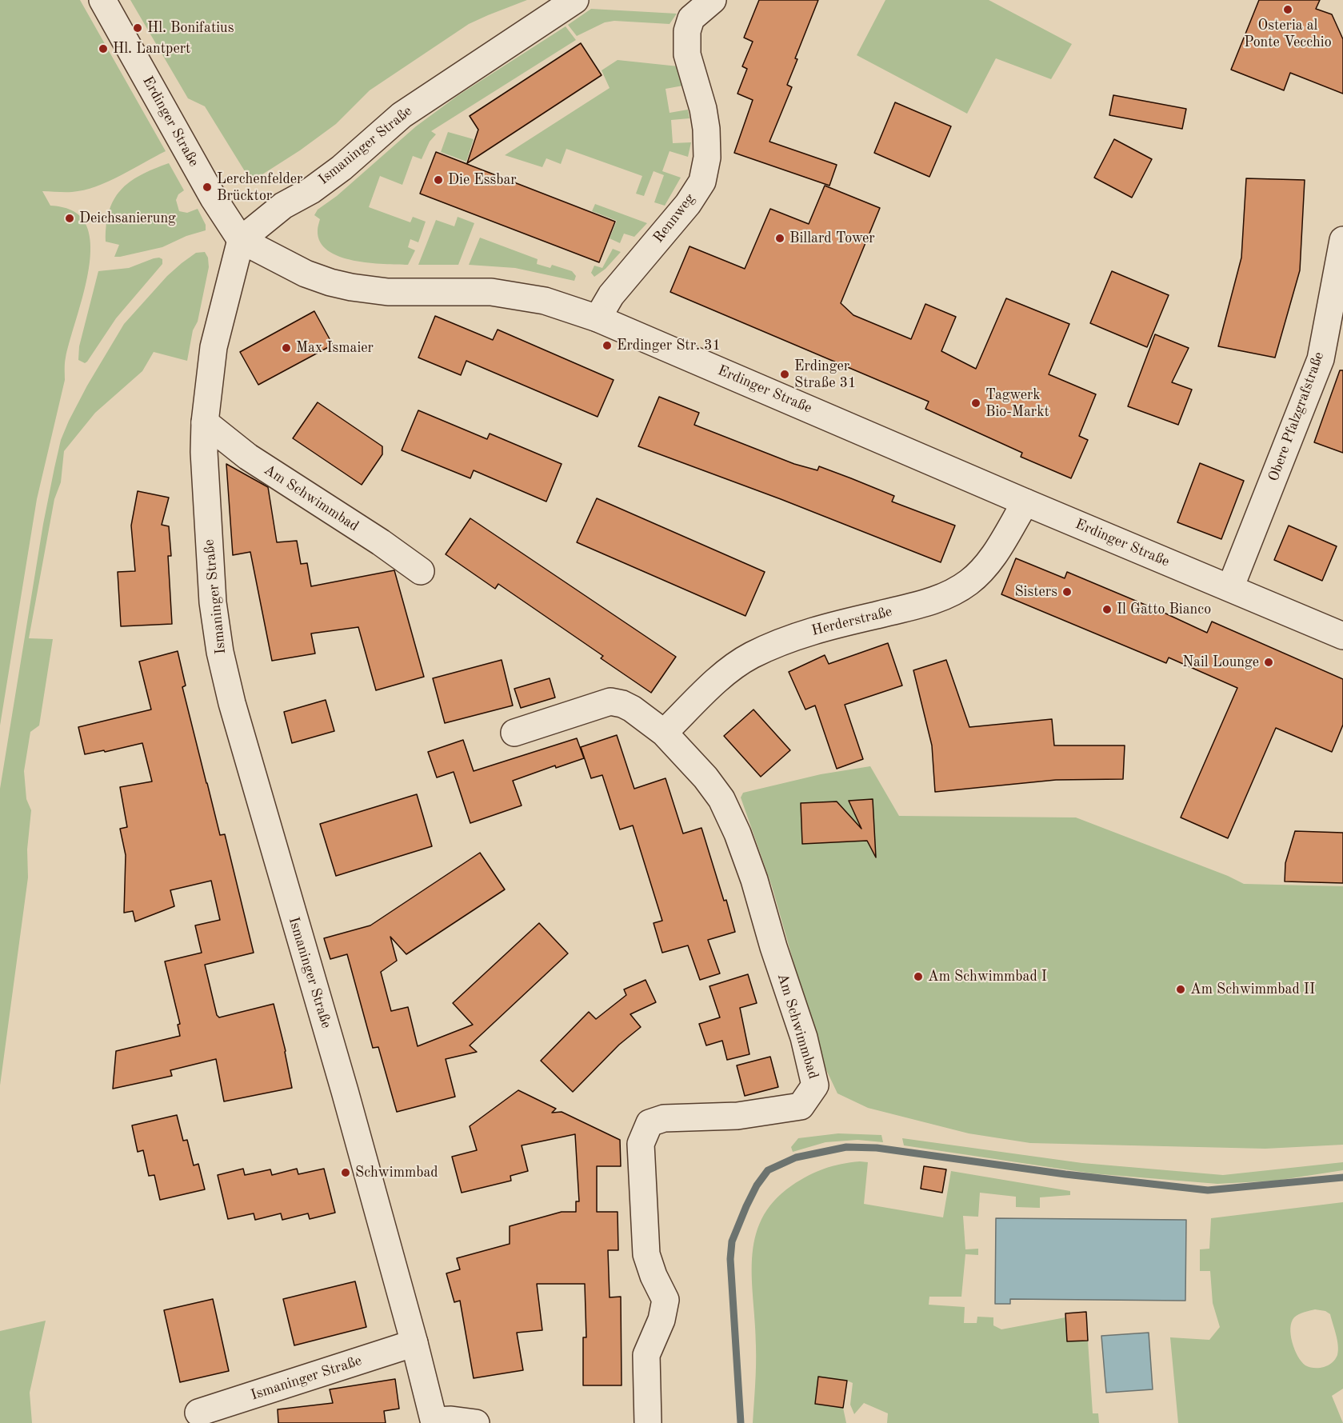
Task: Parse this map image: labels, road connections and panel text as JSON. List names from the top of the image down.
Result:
{
  "streets": {
    "street": [
      "Erdinger Straße",
      "Ismaninger Straße",
      "Rennweg",
      "Obere Pfalzgrafstraße",
      "Am Schwimmbad",
      "Herderstraße"
    ]
  },
  "crossings": [
    ["Erdinger Straße", "Ismaninger Straße"],
    ["Erdinger Straße", "Rennweg"],
    ["Erdinger Straße", "Obere Pfalzgrafstraße"],
    ["Erdinger Straße", "Herderstraße"],
    ["Ismaninger Straße", "Am Schwimmbad"],
    ["Am Schwimmbad", "Herderstraße"]
  ],
  "places": [
    "Osteria al Ponte Vecchio",
    "Hl. Bonifatius",
    "Hl. Lantpert",
    "Die Essbar",
    "Lerchenfelder Brücktor",
    "Deichsanierung",
    "Billard Tower",
    "Erdinger Str. 31",
    "Max Ismaier",
    "Erdinger Straße 31",
    "Tagwerk Bio-Markt",
    "Sisters",
    "Il Gatto Bianco",
    "Nail Lounge",
    "Am Schwimmbad I",
    "Am Schwimmbad II",
    "Schwimmbad"
  ]
}
